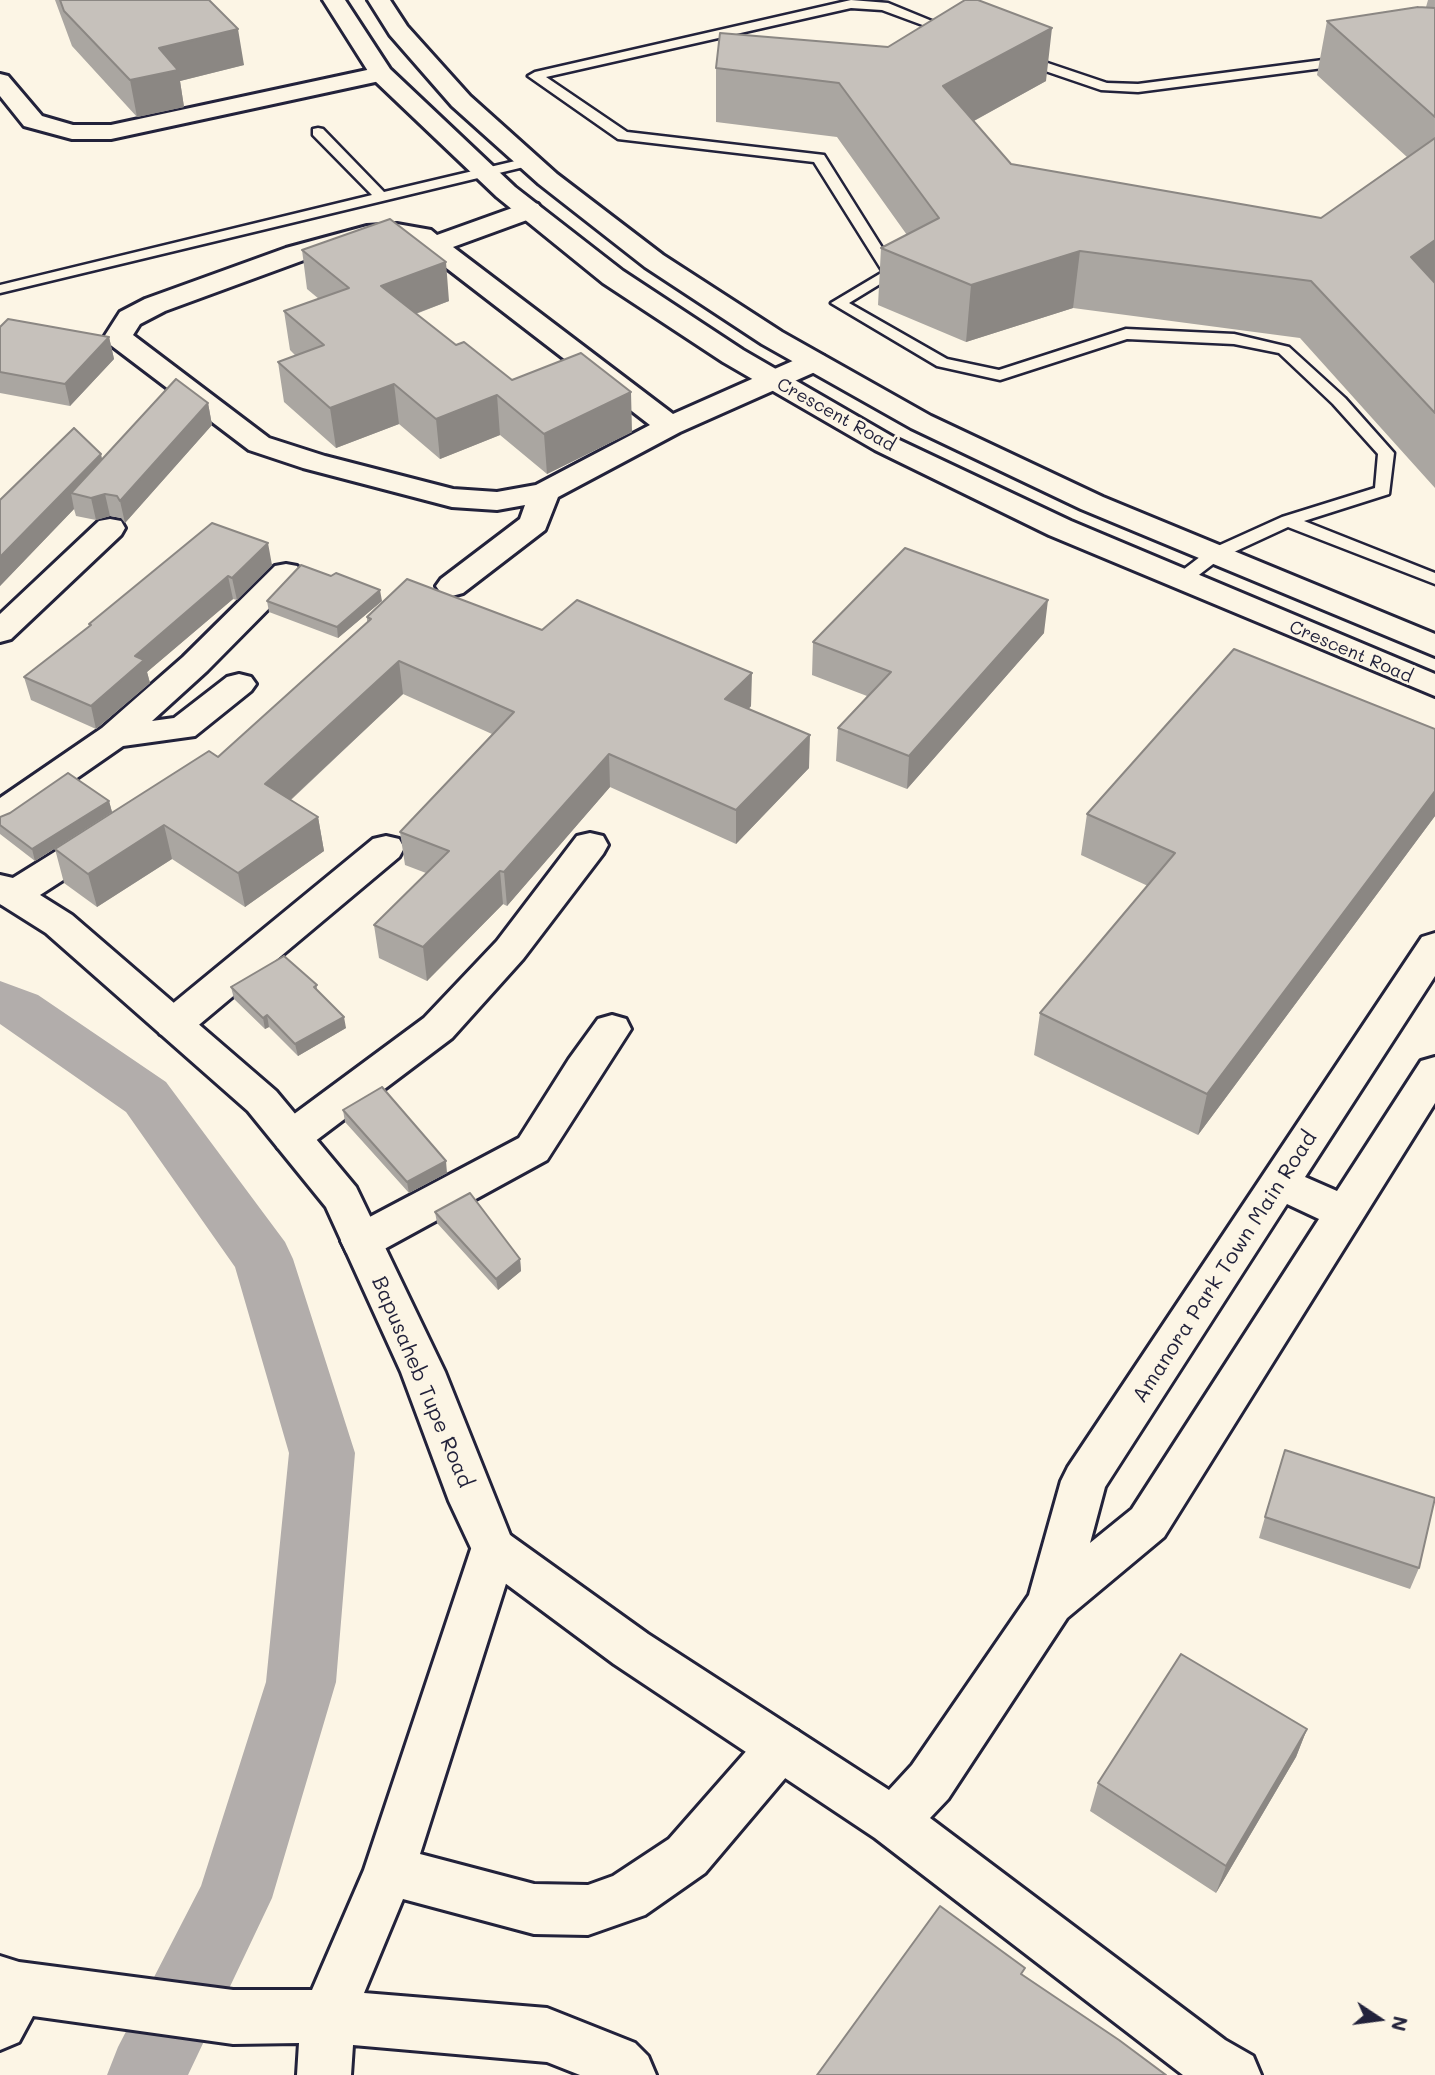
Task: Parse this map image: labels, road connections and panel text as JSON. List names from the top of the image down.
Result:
{
  "streets": {
    "street": ["Crescent Road", "Amanora Park Town Main Road", "Bapusaheb Tupe Road"]
  },
  "crossings": [
    ["Amanora Park Town Main Road", "Bapusaheb Tupe Road"]
  ],
  "north": "right"
}
